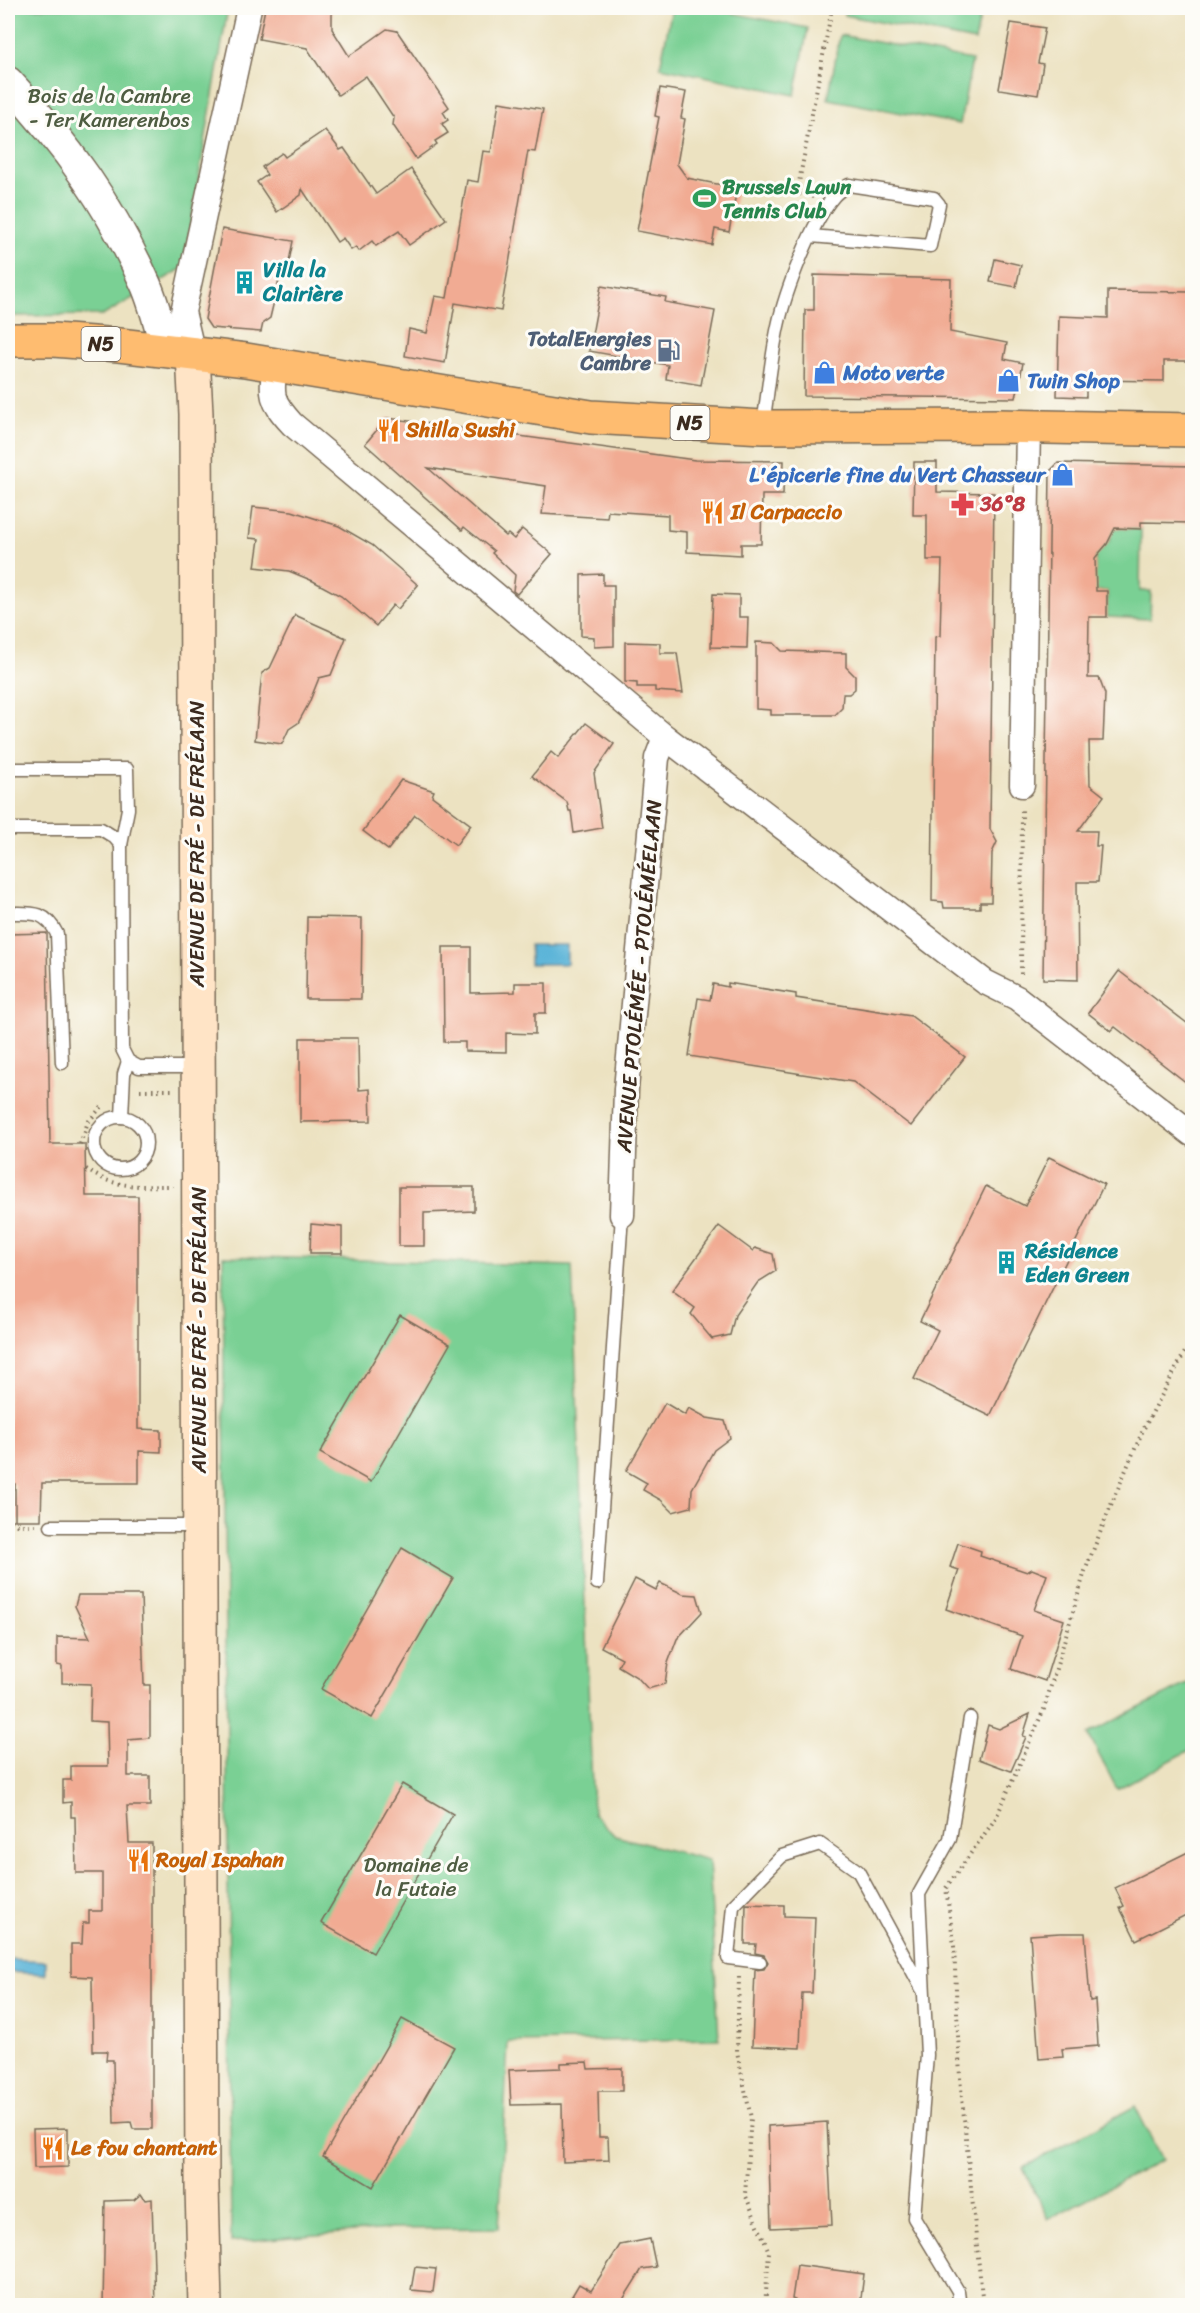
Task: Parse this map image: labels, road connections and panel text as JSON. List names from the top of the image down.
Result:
{
  "streets": {
    "main road": ["N5", "AVENUE DE FRÉ - DE FRÉLAAN"],
    "street": ["AVENUE PTOLÉMÉE - PTOLÉMÉELAAN"]
  },
  "crossings": [
    ["N5", "AVENUE DE FRÉ - DE FRÉLAAN"]
  ],
  "parks": ["Bois de la Cambre - Ter Kamerenbos", "Domaine de la Futaie"],
  "places": {
    "sports": ["Brussels Lawn Tennis Club"],
    "building": ["Villa la Clairière", "Résidence Eden Green"],
    "fuel station": ["TotalEnergies Cambre"],
    "shop": ["Moto verte", "Twin Shop", "L'épicerie fine du Vert Chasseur"],
    "restaurant": [
      "Shilla Sushi",
      "Il Carpaccio",
      "Royal Ispahan",
      "Le fou chantant"
    ],
    "pharmacy": ["36°8"]
  }
}
